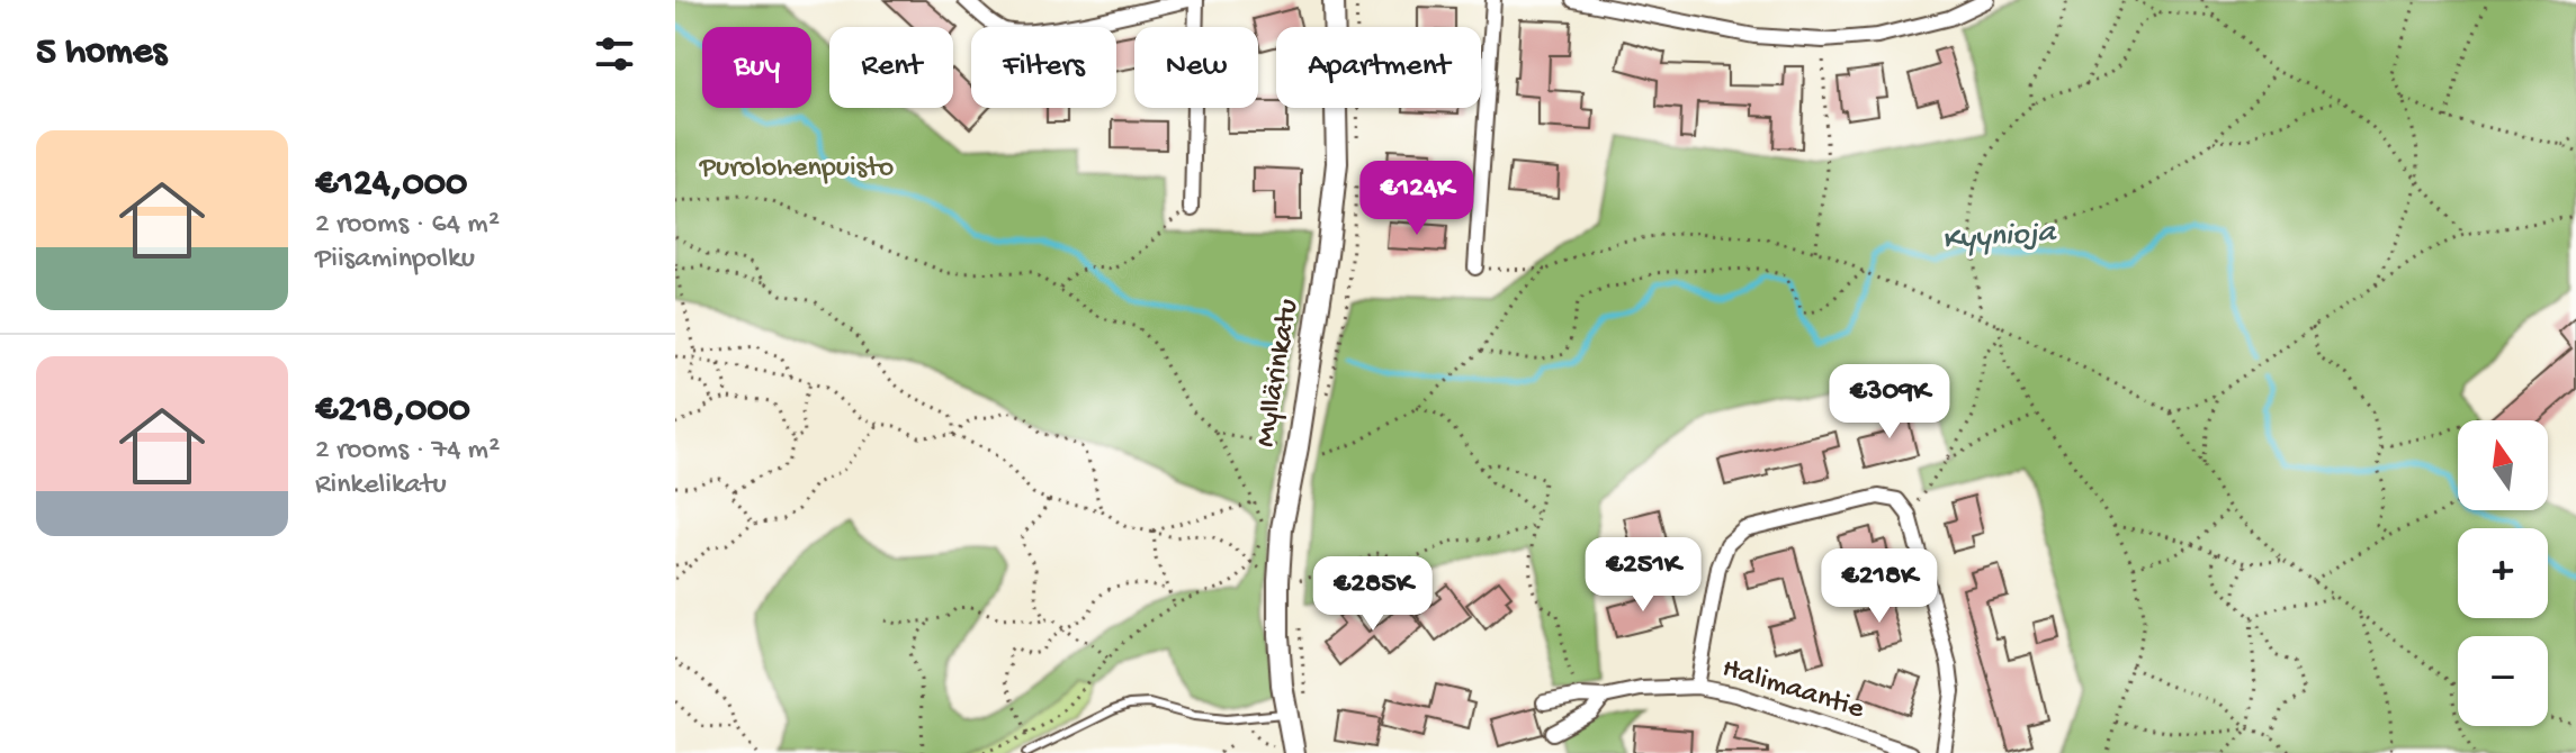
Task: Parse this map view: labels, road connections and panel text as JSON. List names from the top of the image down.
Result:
{
  "streets": {
    "street": ["Myllärinkatu", "Halimaantie"]
  },
  "water": ["Kyynioja"],
  "parks": ["Purolohenpuisto"],
  "north": "top",
  "page": {
    "heading": "5 homes",
    "chip": [
      "Buy",
      "Rent",
      "Filters",
      "New",
      "Apartment"
    ],
    "list": [
      {
        "name": "€124,000",
        "note": "2 rooms · 64 m² · Piisaminpolku"
      },
      {
        "name": "€218,000",
        "note": "2 rooms · 74 m² · Rinkelikatu"
      }
    ],
    "price": [
      "€124K",
      "€309K",
      "€251K",
      "€218K",
      "€285K"
    ],
    "map_buttons": ["+", "−"]
  }
}
